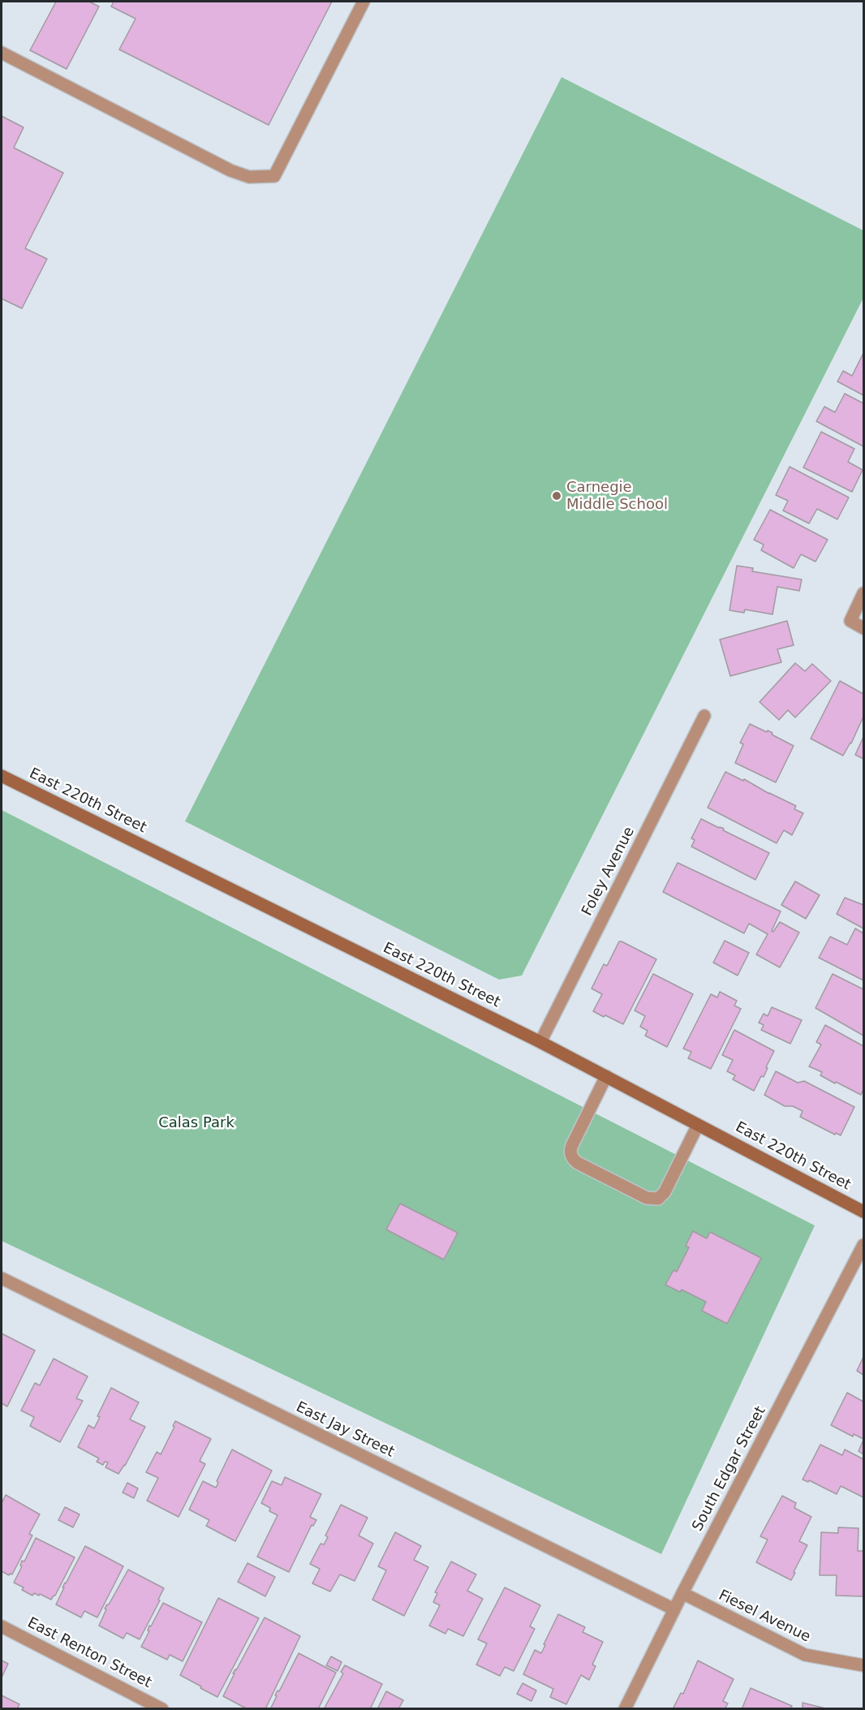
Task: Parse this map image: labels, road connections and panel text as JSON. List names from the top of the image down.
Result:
{
  "streets": {
    "street": [
      "East 220th Street",
      "Foley Avenue",
      "East Jay Street",
      "South Edgar Street",
      "Fiesel Avenue",
      "East Renton Street"
    ]
  },
  "crossings": [
    ["East 220th Street", "Foley Avenue"],
    ["East Jay Street", "South Edgar Street"],
    ["South Edgar Street", "Fiesel Avenue"]
  ],
  "parks": ["Calas Park"],
  "places": ["Carnegie Middle School"]
}
